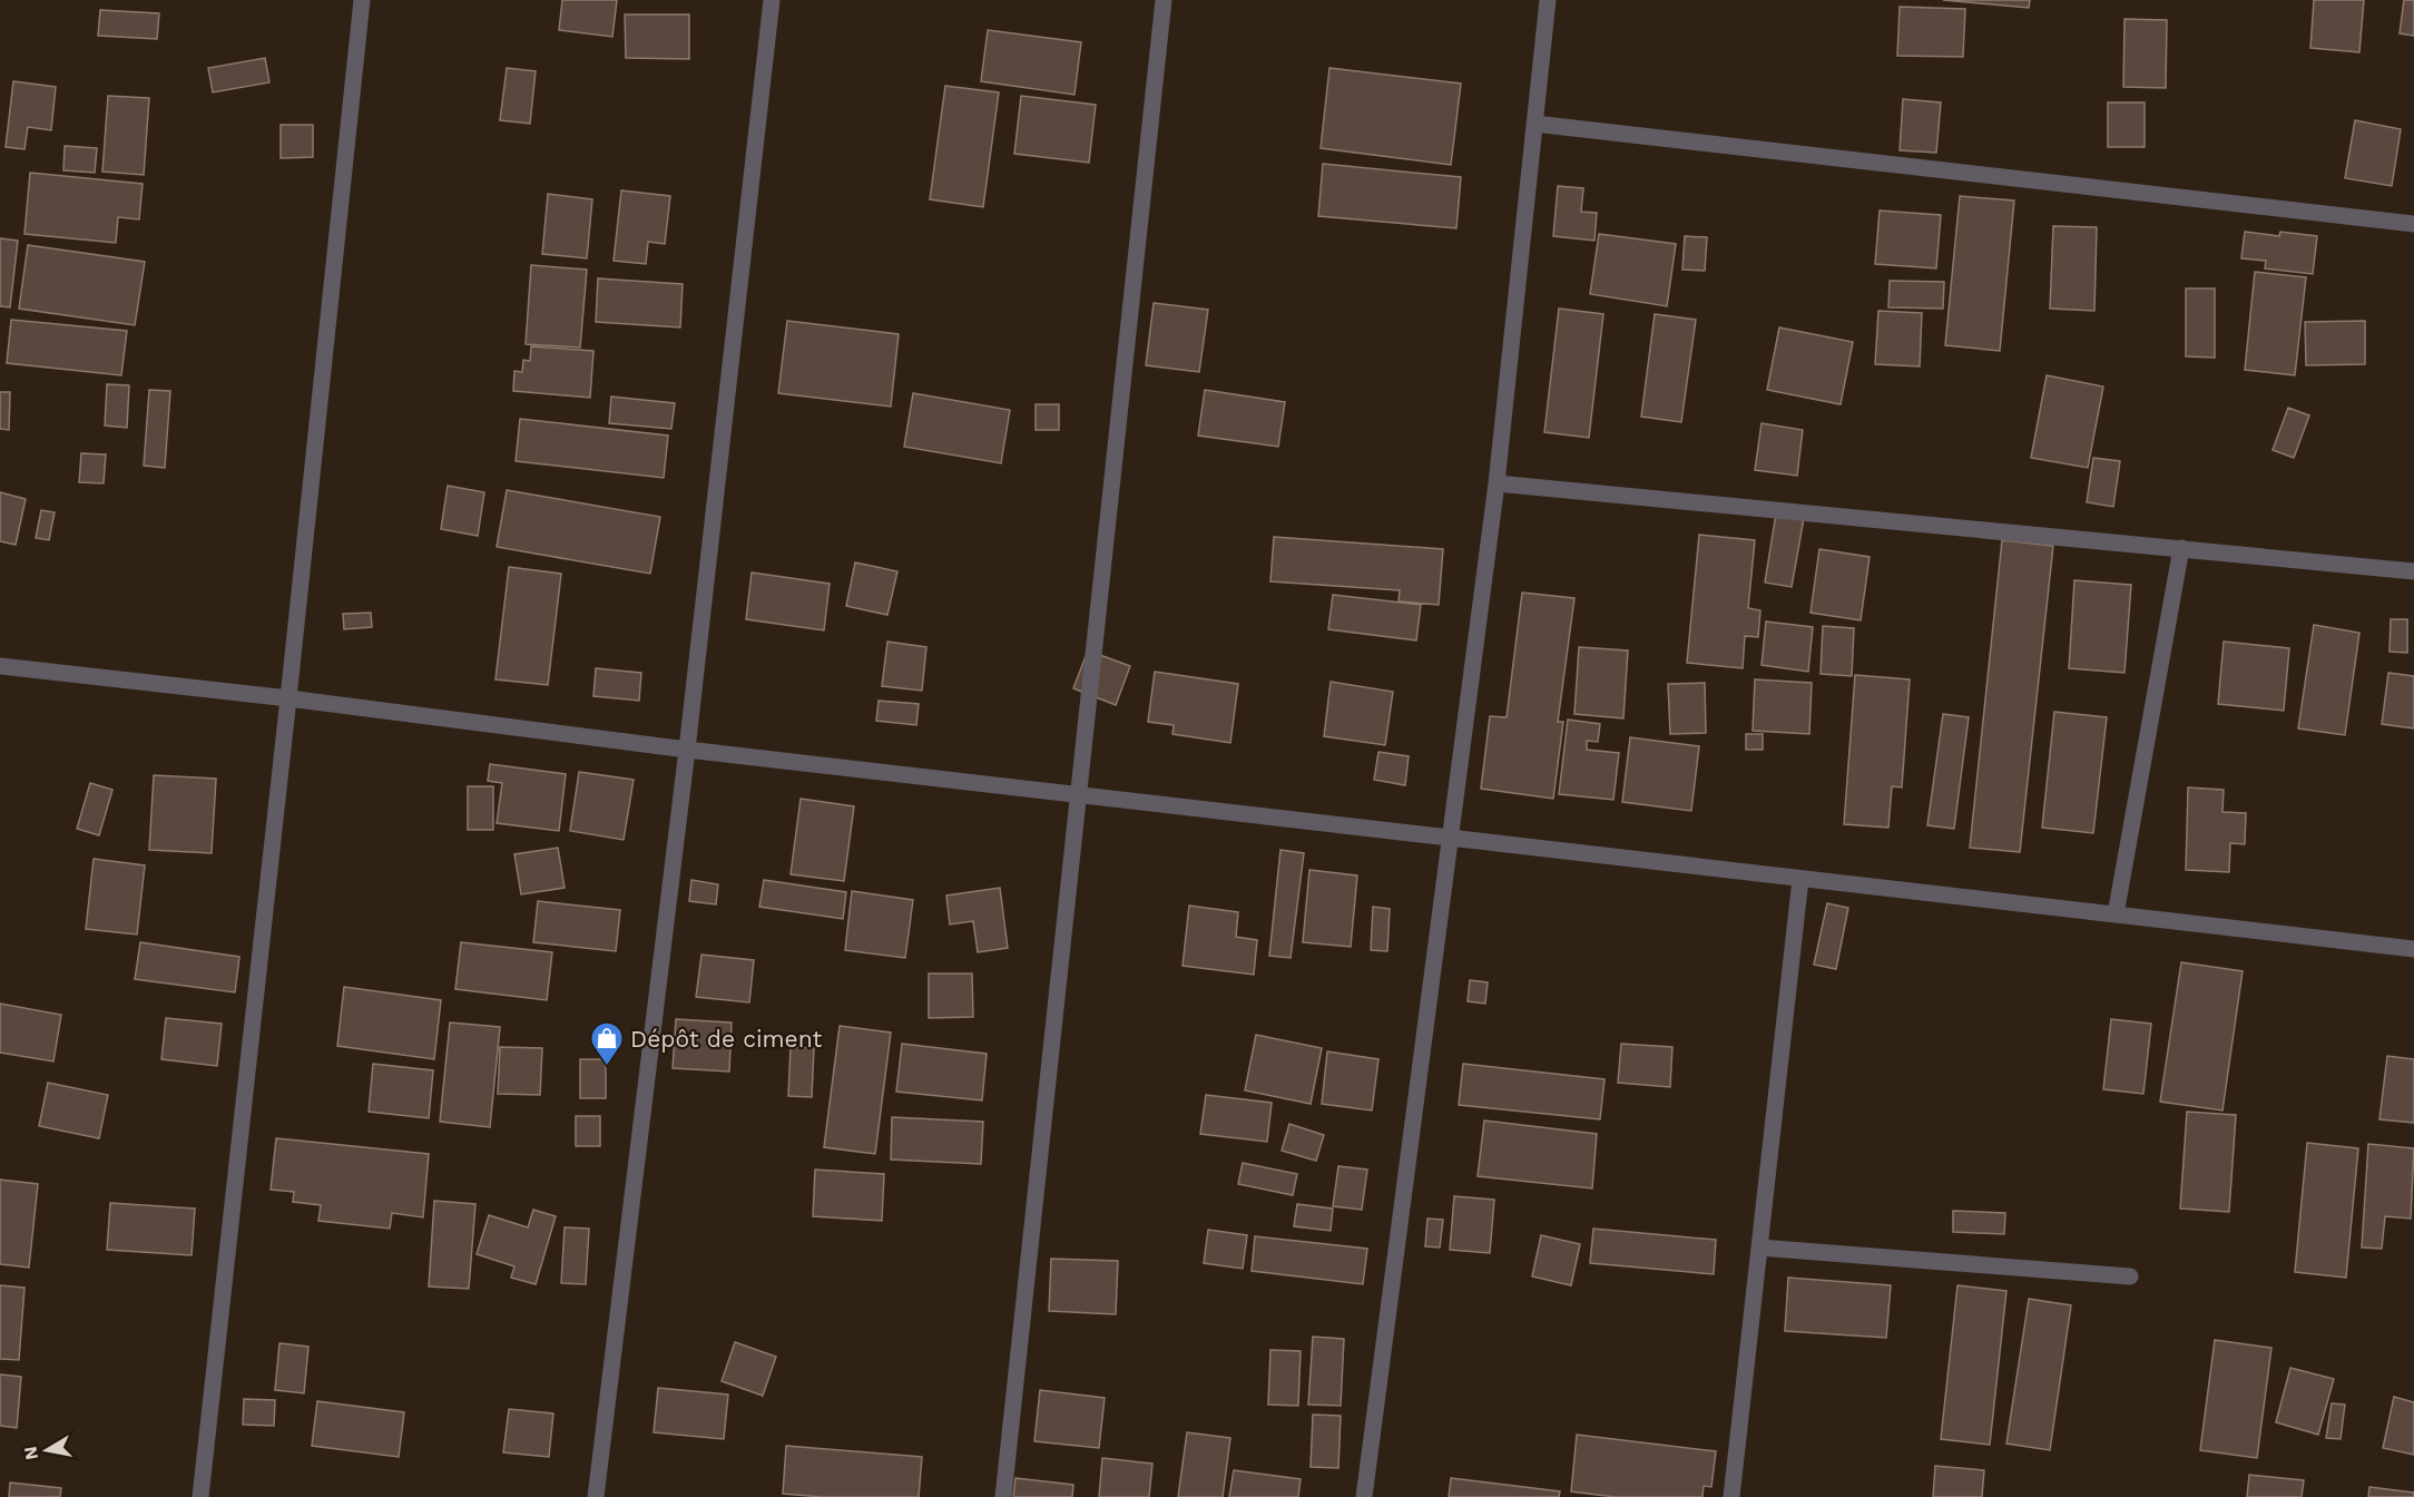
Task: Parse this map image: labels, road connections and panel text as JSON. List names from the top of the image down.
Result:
{
  "places": {
    "shop": ["Dépôt de ciment"]
  },
  "north": "left"
}
